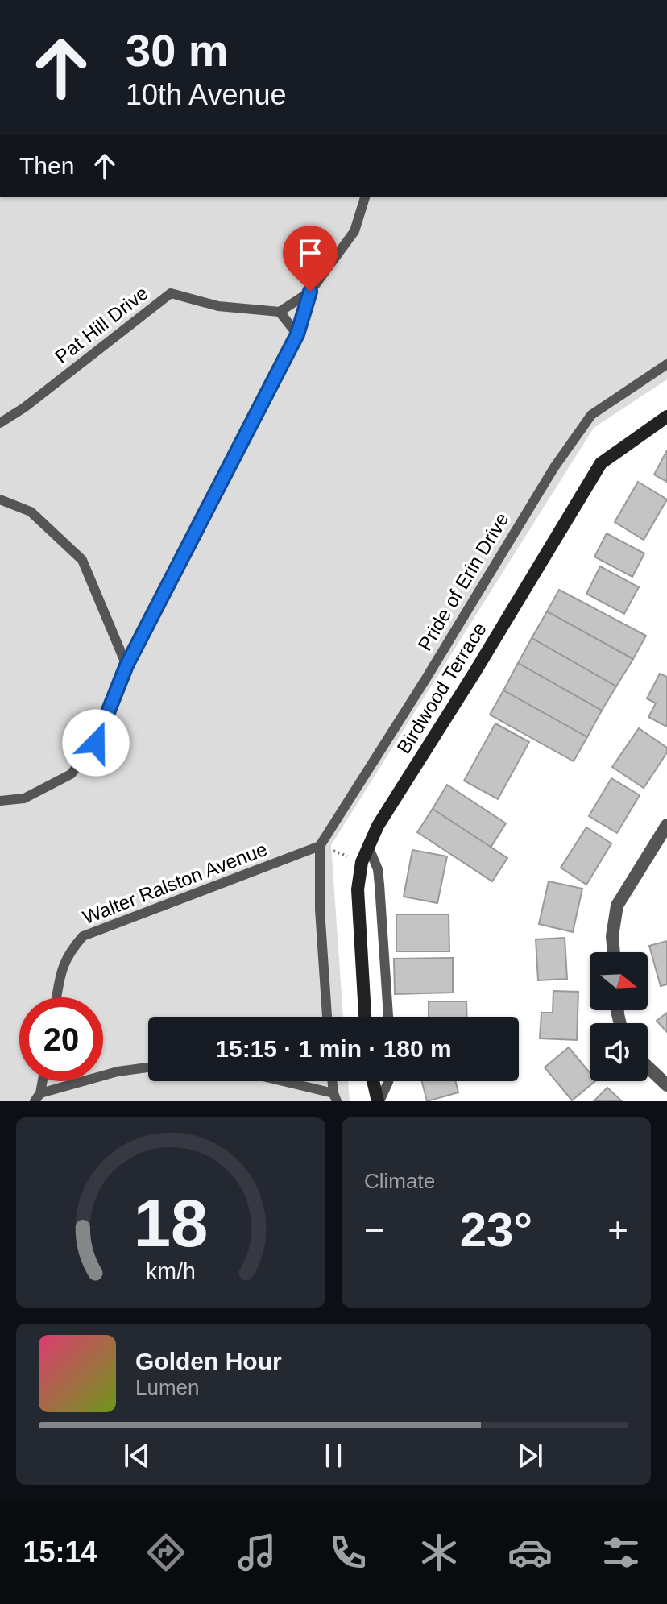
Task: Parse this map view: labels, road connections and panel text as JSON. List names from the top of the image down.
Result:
{
  "streets": {
    "main road": ["Birdwood Terrace"],
    "lane": ["Pat Hill Drive", "Pride of Erin Drive", "Walter Ralston Avenue"]
  },
  "crossings": [
    ["Pride of Erin Drive", "Walter Ralston Avenue"]
  ],
  "north": "right",
  "page": {
    "turn": ["30 m", "10th Avenue"],
    "then": "Then",
    "limit": "20",
    "trip": "15:15 · 1 min · 180 m",
    "tile": "Climate",
    "heat": ["−", "23°", "+"],
    "song": ["Golden Hour", "Lumen"],
    "tabs": "15:14",
    "gauge": ["18", "km/h"]
  }
}
